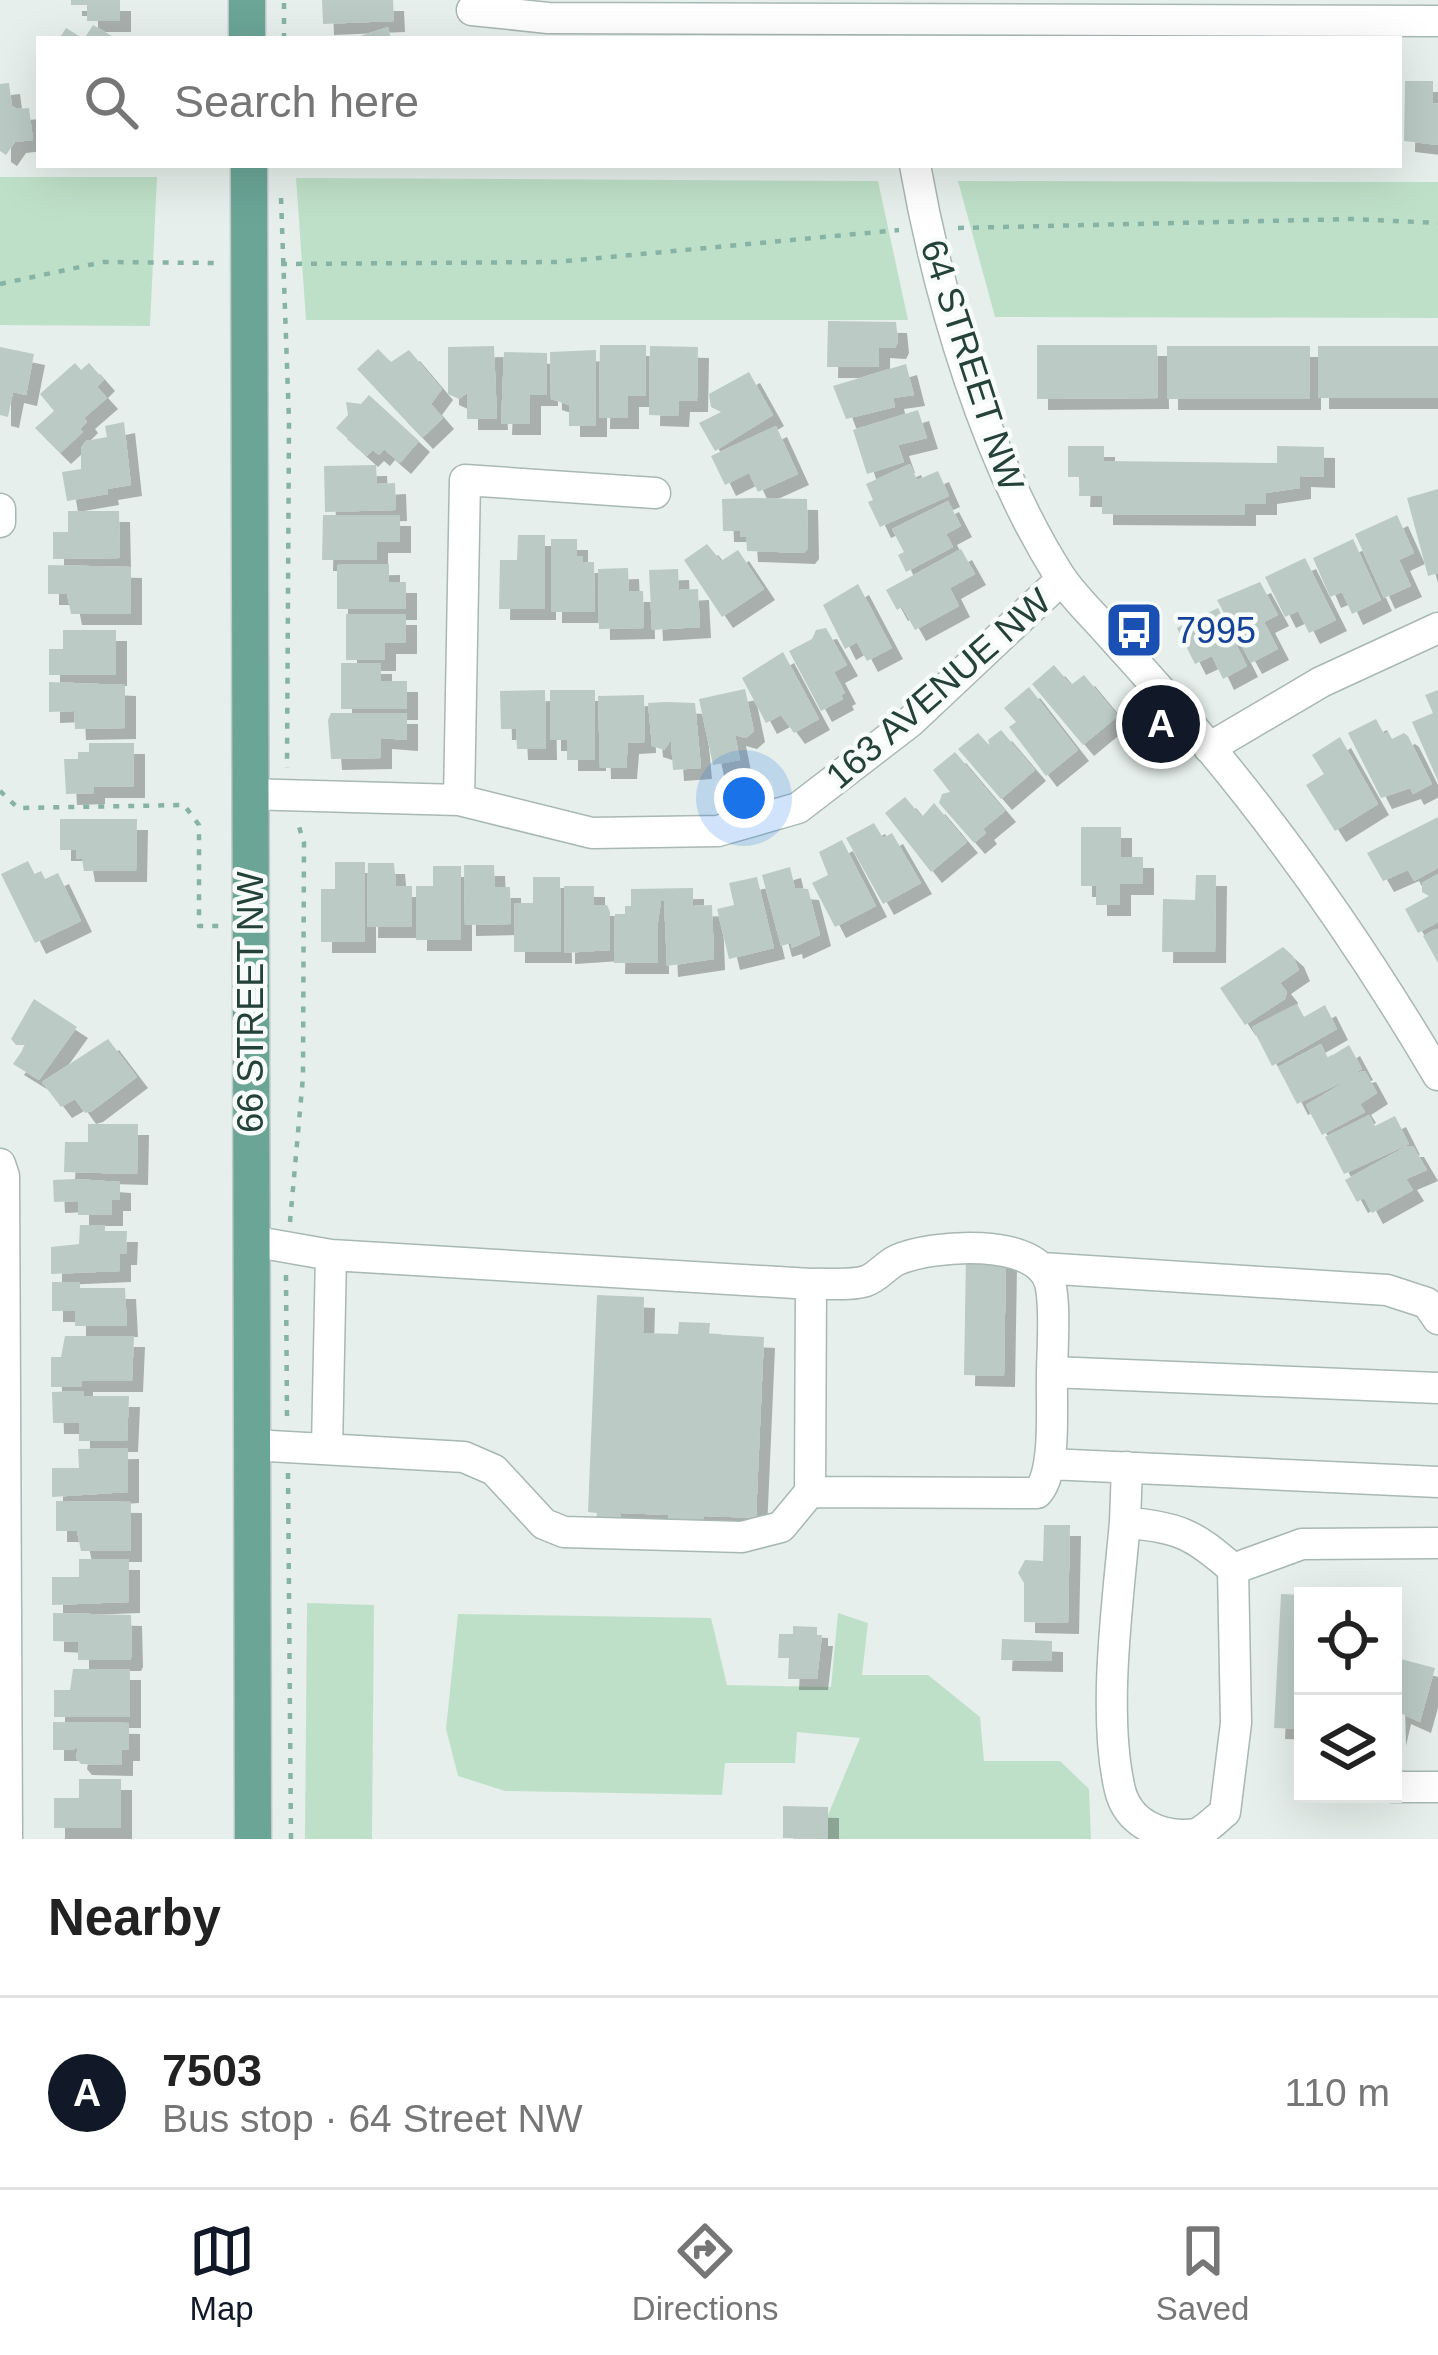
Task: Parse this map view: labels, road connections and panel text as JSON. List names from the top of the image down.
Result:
{
  "streets": {
    "main road": ["66 STREET NW"],
    "street": ["64 STREET NW", "163 AVENUE NW"]
  },
  "crossings": [
    ["64 STREET NW", "163 AVENUE NW"],
    ["163 AVENUE NW", "66 STREET NW"]
  ],
  "places": {
    "bus stop": ["7995"]
  },
  "page": {
    "search": "Search here",
    "pins": "A",
    "heading": "Nearby",
    "list": [
      {
        "mark": "A",
        "name": "7503",
        "note": "Bus stop · 64 Street NW",
        "value": "110 m"
      }
    ],
    "nav": ["Map", "Directions", "Saved"]
  }
}
